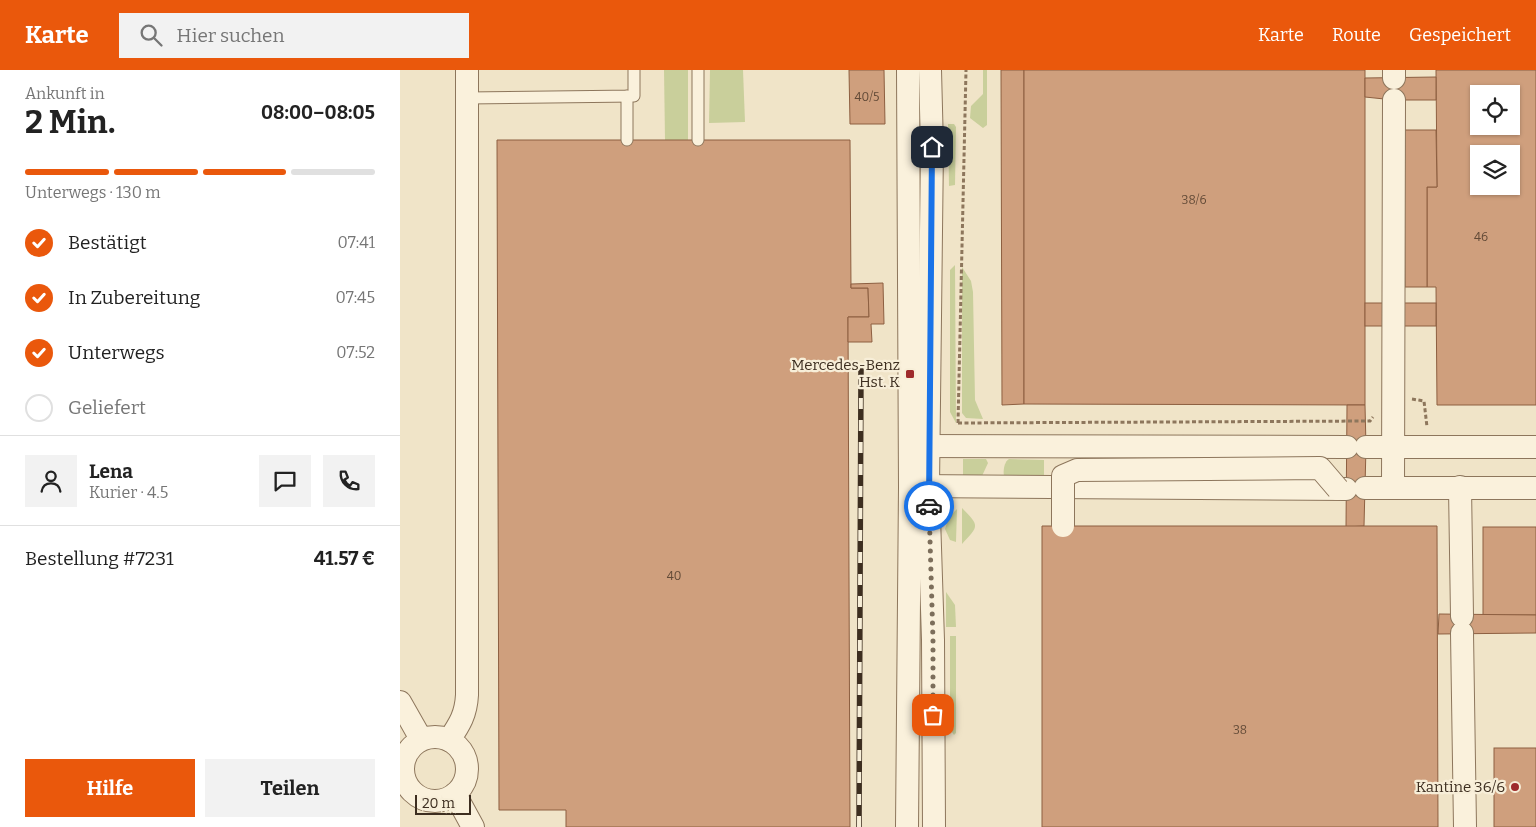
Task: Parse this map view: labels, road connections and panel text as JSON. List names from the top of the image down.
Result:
{
  "places": {
    "transit": ["Mercedes-Benz Hst. K"],
    "other": ["Kantine 36/6"]
  },
  "house_numbers": [
    "40/5",
    "38/6",
    "46",
    "40",
    "38"
  ],
  "scale_bar": "20 m",
  "page": {
    "header": "Karte",
    "search": "Hier suchen",
    "nav": ["Karte", "Route", "Gespeichert"],
    "heading": ["2 Min.", "Ankunft in", "08:00–08:05"],
    "panel": [
      "Lena",
      "Kurier · 4.5",
      "Bestellung #7231",
      "41.57 €"
    ],
    "bar": "Unterwegs · 130 m",
    "list": [
      ["Bestätigt", "07:41"],
      ["In Zubereitung", "07:45"],
      ["Unterwegs", "07:52"],
      "Geliefert"
    ],
    "buttons": ["Hilfe", "Teilen"],
    "scale": "20 m"
  }
}
